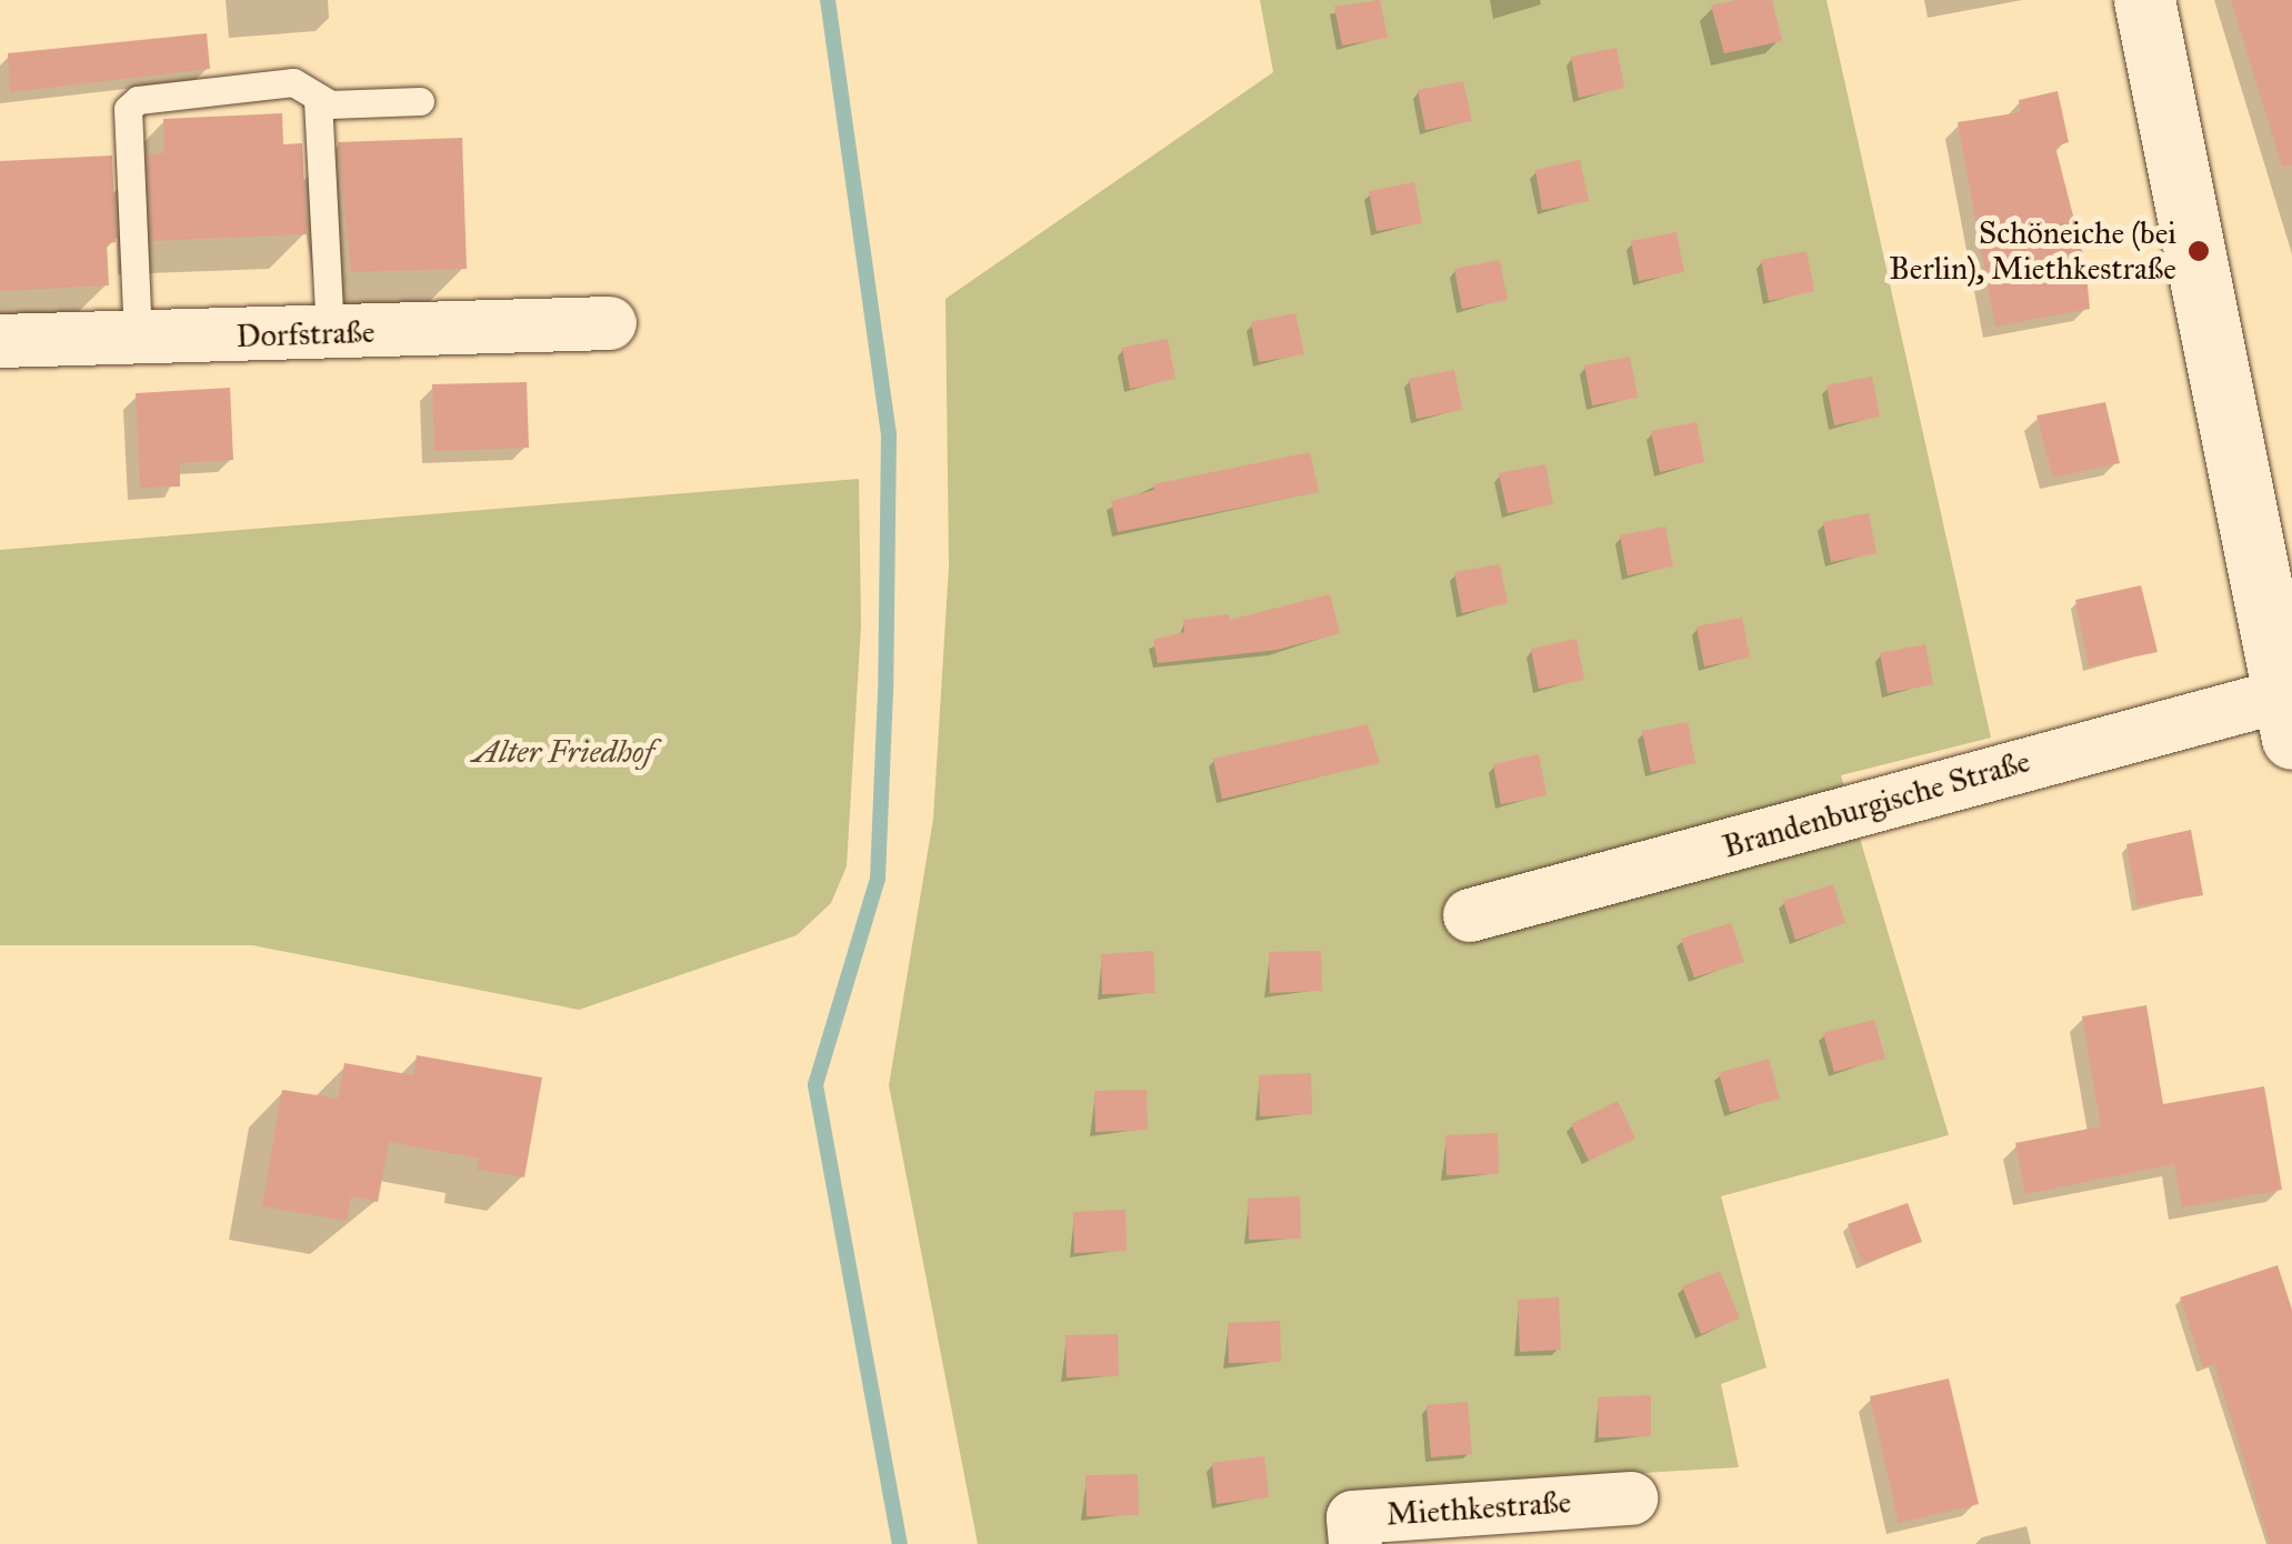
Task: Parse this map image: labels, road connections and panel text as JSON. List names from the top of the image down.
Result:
{
  "streets": {
    "street": ["Dorfstraße", "Brandenburgische Straße", "Miethkestraße"]
  },
  "parks": ["Alter Friedhof"],
  "places": ["Schöneiche (bei Berlin), Miethkestraße"]
}
